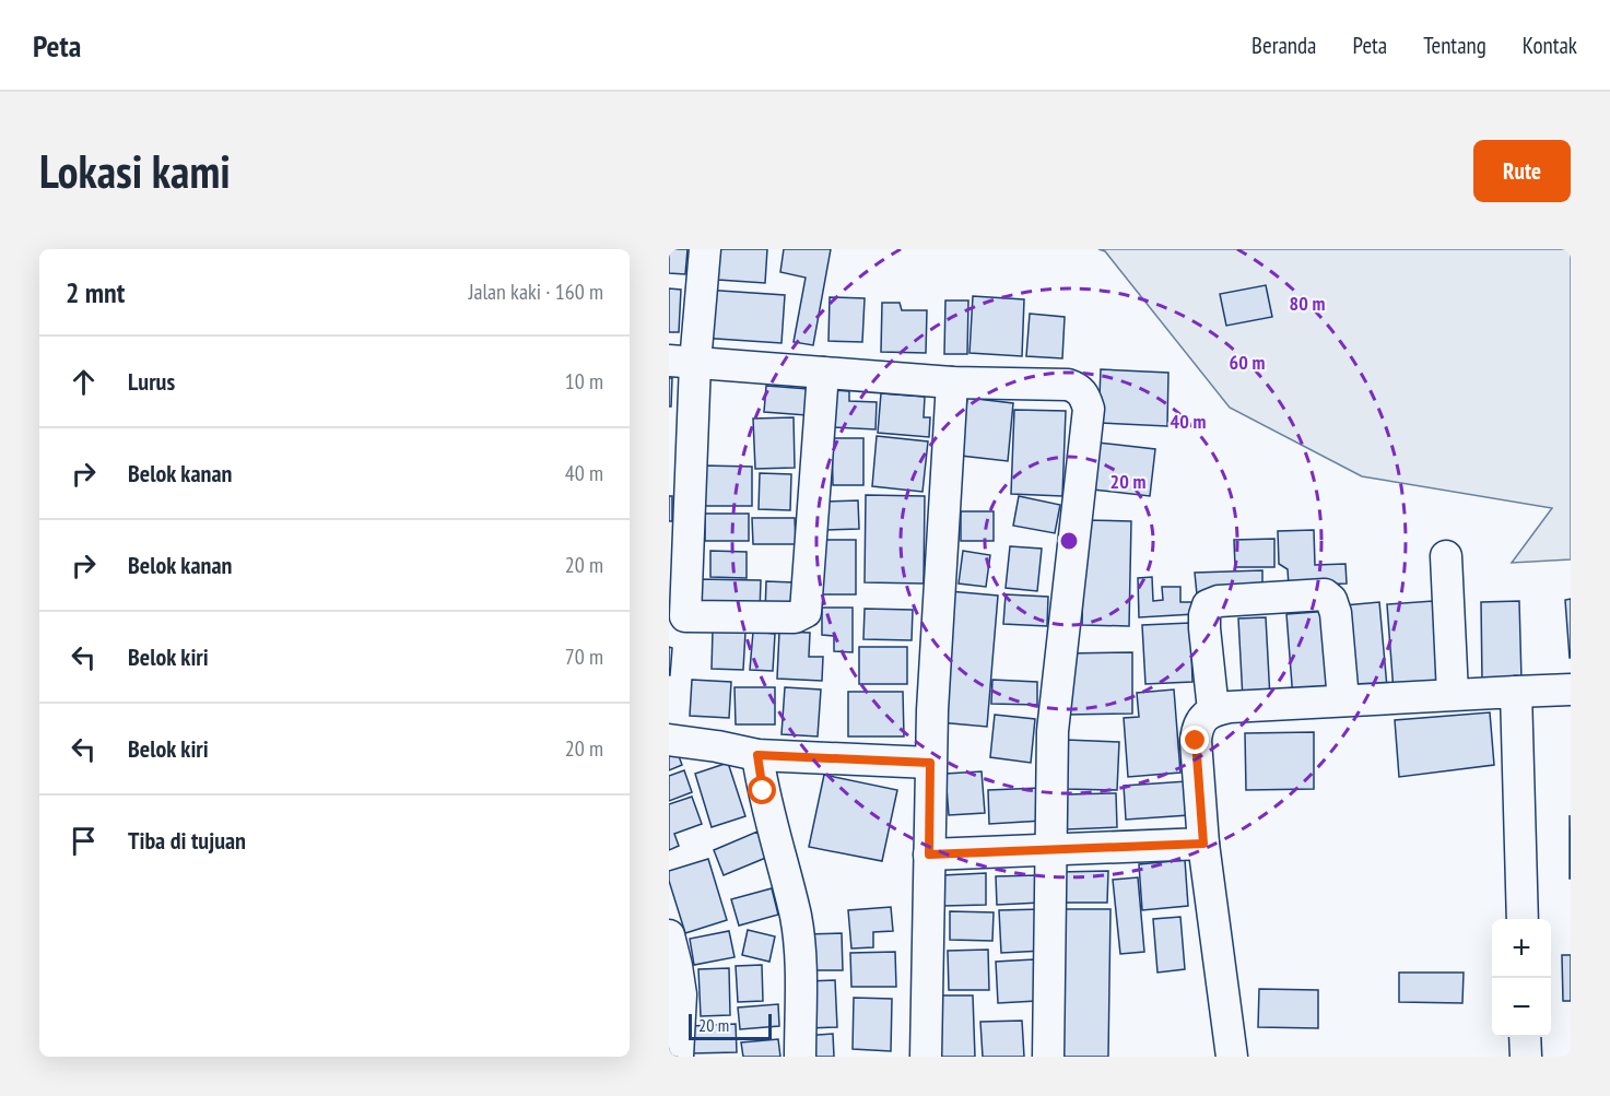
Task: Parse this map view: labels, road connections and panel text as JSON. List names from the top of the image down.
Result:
{
  "scale_bar": "20 m",
  "page": {
    "header": "Peta",
    "nav": [
      "Beranda",
      "Peta",
      "Tentang",
      "Kontak"
    ],
    "buttons": "Rute",
    "title": "Lokasi kami",
    "heading": ["2 mnt", "Jalan kaki · 160 m"],
    "list": [
      ["Lurus", "10 m"],
      ["Belok kanan", "40 m"],
      ["Belok kanan", "20 m"],
      ["Belok kiri", "70 m"],
      ["Belok kiri", "20 m"],
      "Tiba di tujuan"
    ],
    "map_buttons": ["+", "−"],
    "scale": "20 m"
  },
  "rings": [
    "80 m",
    "60 m",
    "40 m",
    "20 m"
  ]
}
